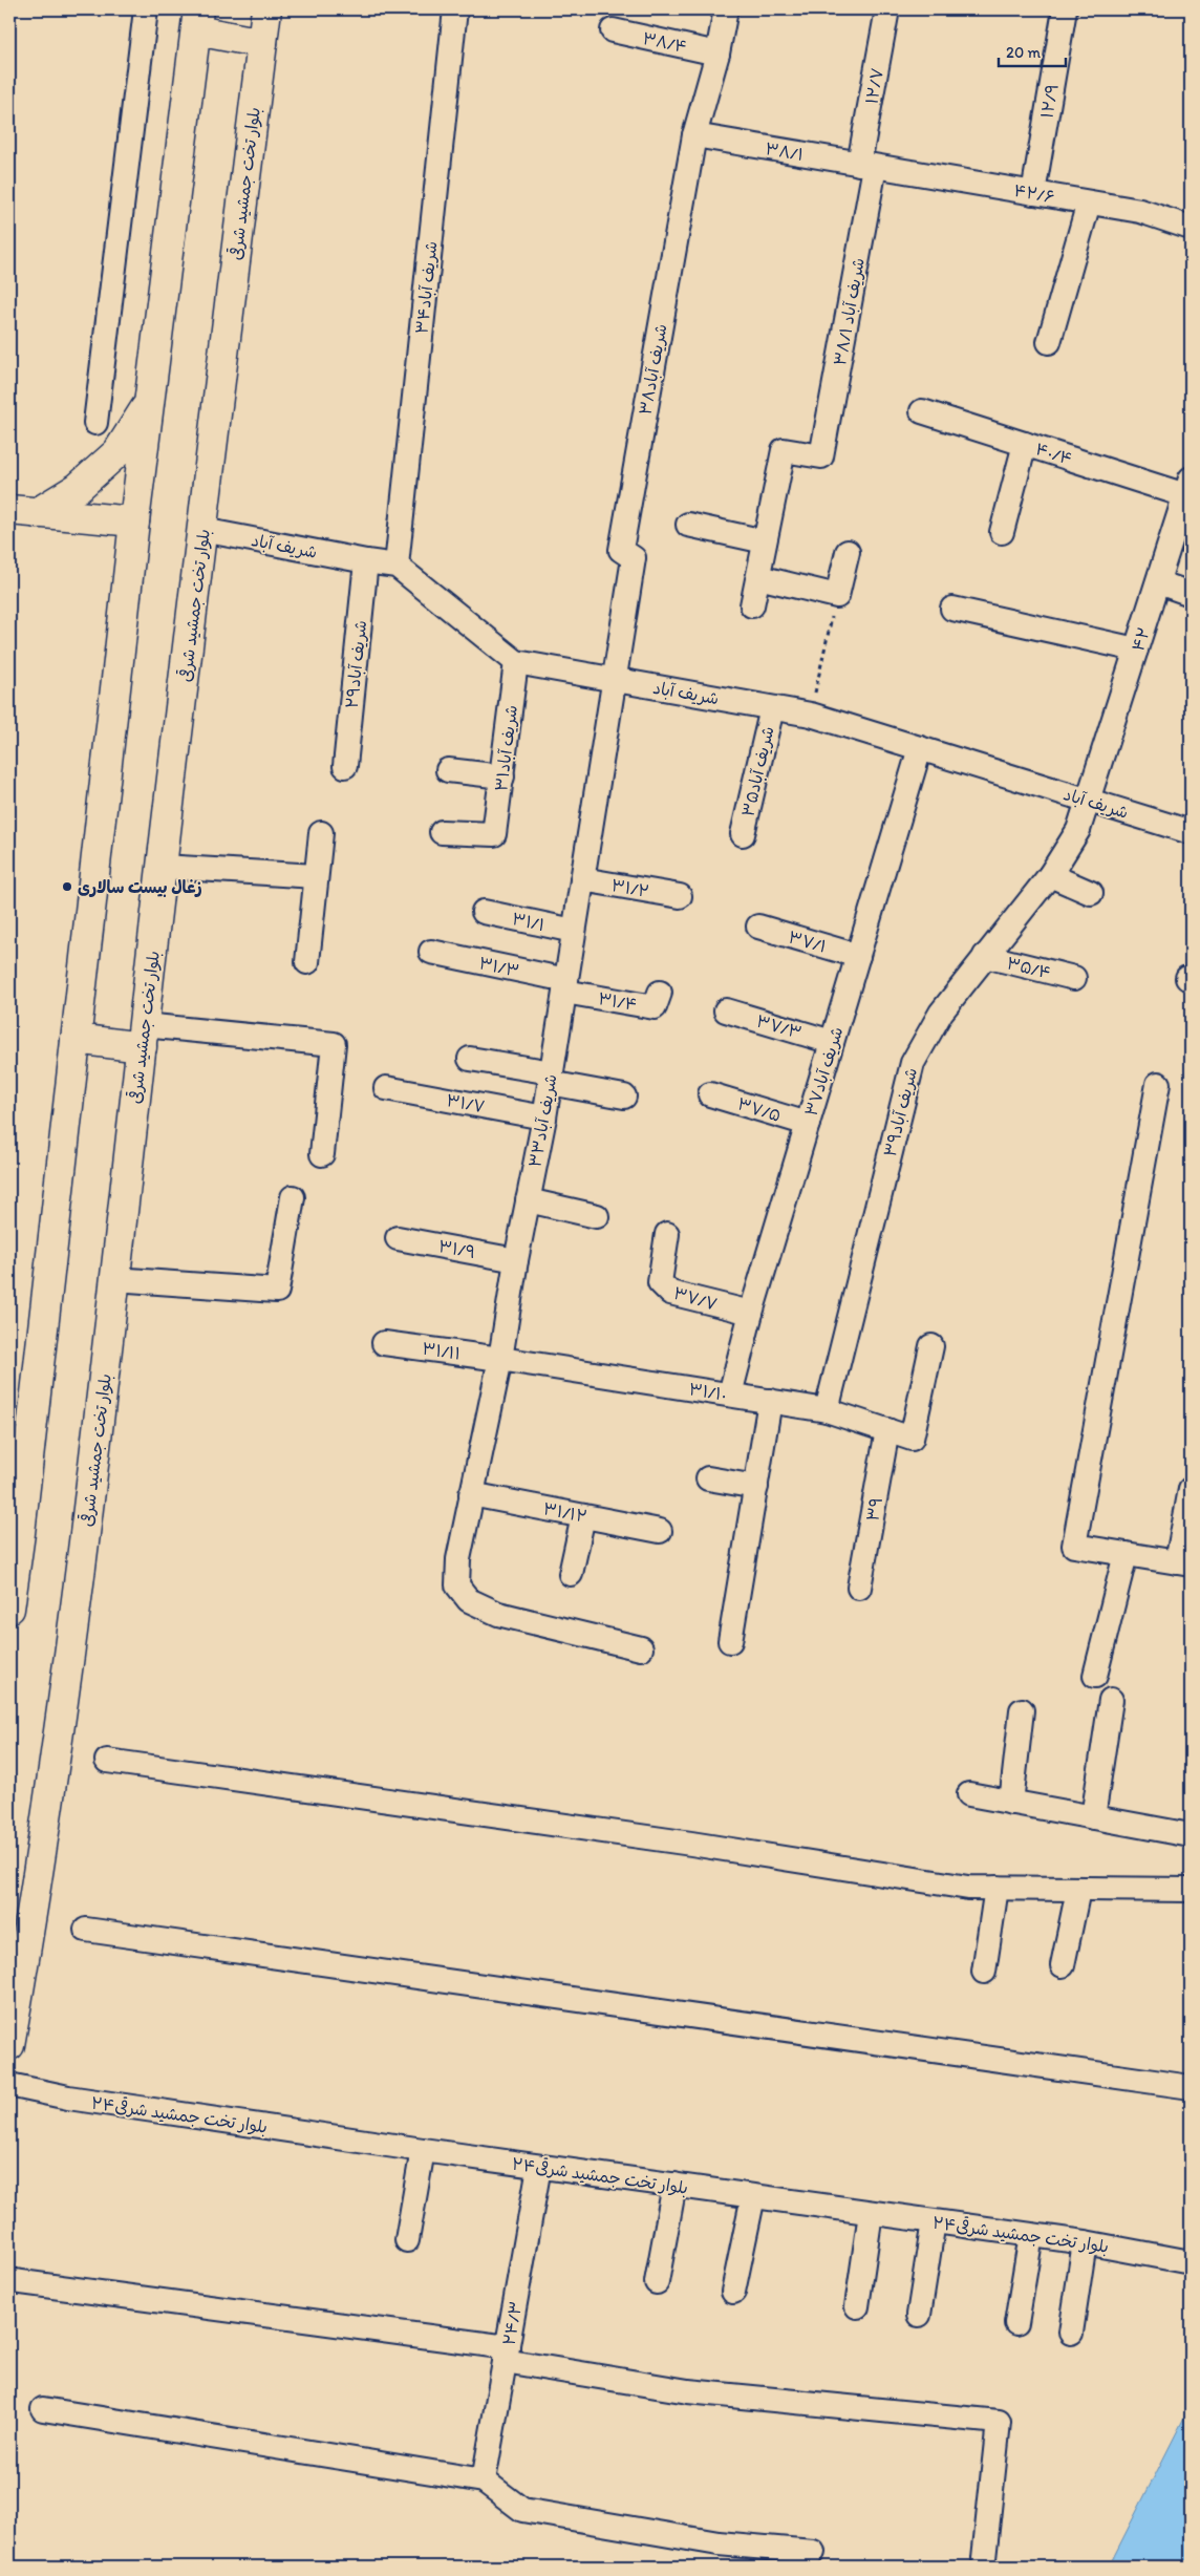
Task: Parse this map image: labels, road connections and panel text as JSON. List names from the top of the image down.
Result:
{
  "streets": {
    "main road": ["بلوار تخت جمشید شرقی"],
    "street": [
      "۳۸/۴",
      "۱۲/۷",
      "۱۲/۹",
      "۳۸/۱",
      "۴۲/۶",
      "شریف آباد۳۴",
      "۳۸/۱ شریف آباد",
      "شریف آباد۳۸",
      "۴۰/۴",
      "شریف آباد",
      "۴۲",
      "شریف آباد۲۹",
      "شریف آباد۳۱",
      "شریف آباد۳۵",
      "۳۱/۲",
      "۳۱/۱",
      "۳۷/۱",
      "۳۱/۳",
      "۳۵/۴",
      "۳۱/۴",
      "۳۷/۳",
      "شریف آباد۳۷",
      "۳۱/۷",
      "۳۷/۵",
      "شریف آباد۳۹",
      "شریف آباد۳۳",
      "۳۱/۹",
      "۳۷/۷",
      "۳۱/۱۱",
      "۳۱/۱۰",
      "۳۹",
      "۳۱/۱۲",
      "بلوار تخت جمشید شرقی۲۴",
      "۲۴/۳"
    ]
  },
  "crossings": [
    ["۳۸/۴", "شریف آباد۳۸"],
    ["۱۲/۷", "۳۸/۱"],
    ["۱۲/۷", "۴۲/۶"],
    ["۱۲/۷", "۳۸/۱ شریف آباد"],
    ["۱۲/۹", "۴۲/۶"],
    ["۳۸/۱", "۴۲/۶"],
    ["۳۸/۱", "۳۸/۱ شریف آباد"],
    ["۳۸/۱", "شریف آباد۳۸"],
    ["بلوار تخت جمشید شرقی", "شریف آباد"],
    ["۴۲/۶", "۳۸/۱ شریف آباد"],
    ["شریف آباد۳۴", "شریف آباد"],
    ["شریف آباد۳۸", "شریف آباد"],
    ["شریف آباد۳۸", "شریف آباد۳۳"],
    ["۴۰/۴", "۴۲"],
    ["شریف آباد", "۴۲"],
    ["شریف آباد", "شریف آباد۲۹"],
    ["شریف آباد", "شریف آباد۳۱"],
    ["شریف آباد", "شریف آباد۳۵"],
    ["شریف آباد", "شریف آباد۳۷"],
    ["شریف آباد", "شریف آباد۳۹"],
    ["شریف آباد", "شریف آباد۳۳"],
    ["۴۲", "شریف آباد۳۹"],
    ["۳۱/۲", "شریف آباد۳۳"],
    ["۳۱/۱", "شریف آباد۳۳"],
    ["۳۷/۱", "شریف آباد۳۷"],
    ["۳۱/۳", "۳۱/۴"],
    ["۳۱/۳", "شریف آباد۳۳"],
    ["۳۵/۴", "شریف آباد۳۹"],
    ["۳۱/۴", "شریف آباد۳۳"],
    ["۳۷/۳", "شریف آباد۳۷"],
    ["شریف آباد۳۷", "۳۷/۵"],
    ["شریف آباد۳۷", "۳۷/۷"],
    ["شریف آباد۳۷", "۳۱/۱۰"],
    ["۳۱/۷", "شریف آباد۳۳"],
    ["شریف آباد۳۹", "۳۱/۱۰"],
    ["شریف آباد۳۳", "۳۱/۹"],
    ["شریف آباد۳۳", "۳۱/۱۱"],
    ["شریف آباد۳۳", "۳۱/۱۰"],
    ["شریف آباد۳۳", "۳۱/۱۲"],
    ["۳۱/۱۱", "۳۱/۱۰"],
    ["۳۱/۱۰", "۳۹"],
    ["بلوار تخت جمشید شرقی۲۴", "۲۴/۳"]
  ],
  "places": ["زغال بیست سالاری"],
  "scale_bar": "20 m"
}
